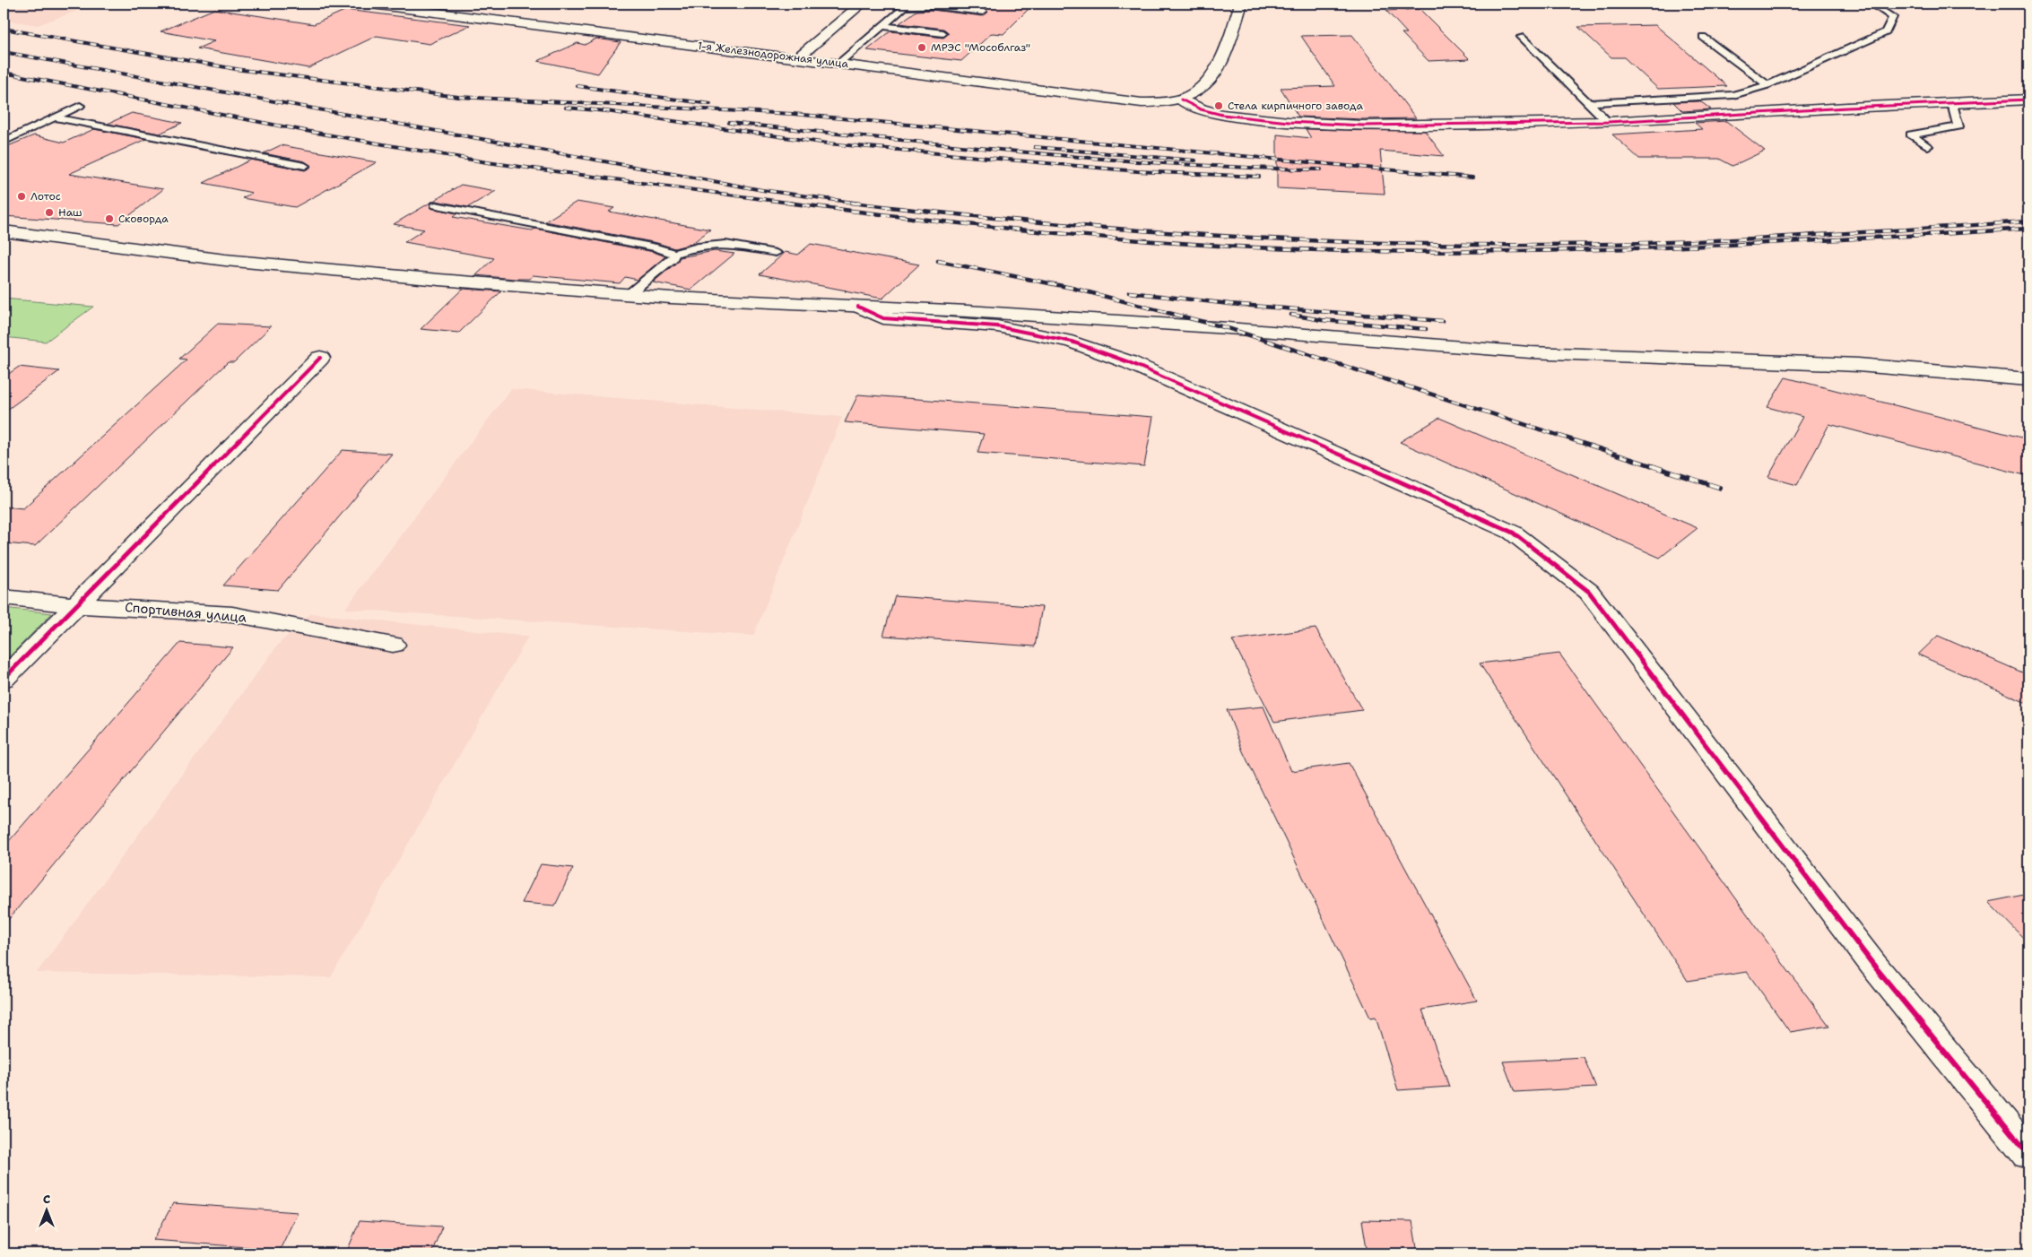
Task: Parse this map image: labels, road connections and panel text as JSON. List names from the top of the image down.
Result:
{
  "streets": {
    "main road": ["1-я Железнодорожная улица", "Спортивная улица"]
  },
  "places": [
    "МРЭС \"Мособлгаз\"",
    "Стела кирпичного завода",
    "Лотос",
    "Наш",
    "Сковорда"
  ],
  "north": "top"
}
